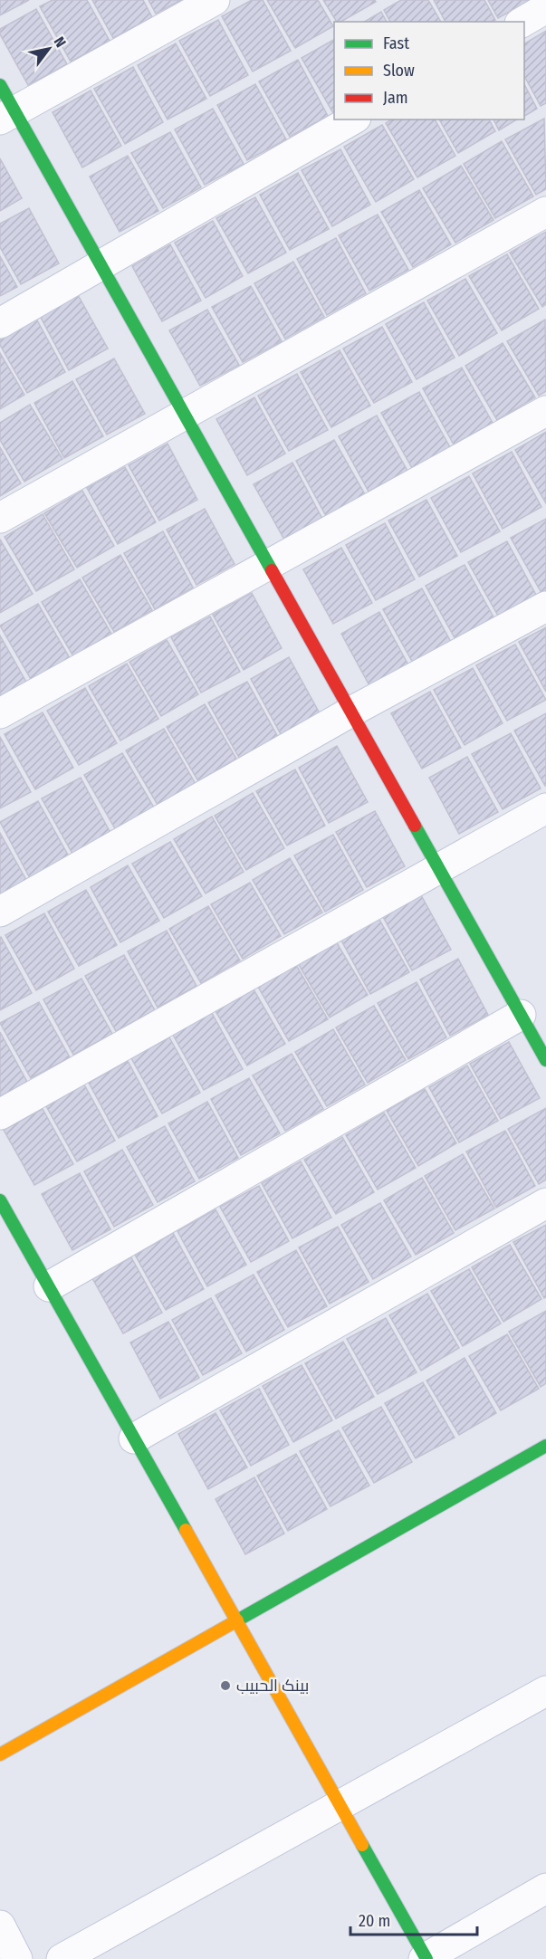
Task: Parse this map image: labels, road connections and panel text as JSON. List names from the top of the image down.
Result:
{
  "places": ["بينک الحبيب"],
  "legend": ["Fast", "Slow", "Jam"],
  "scale_bar": "20 m",
  "north": "top right"
}
